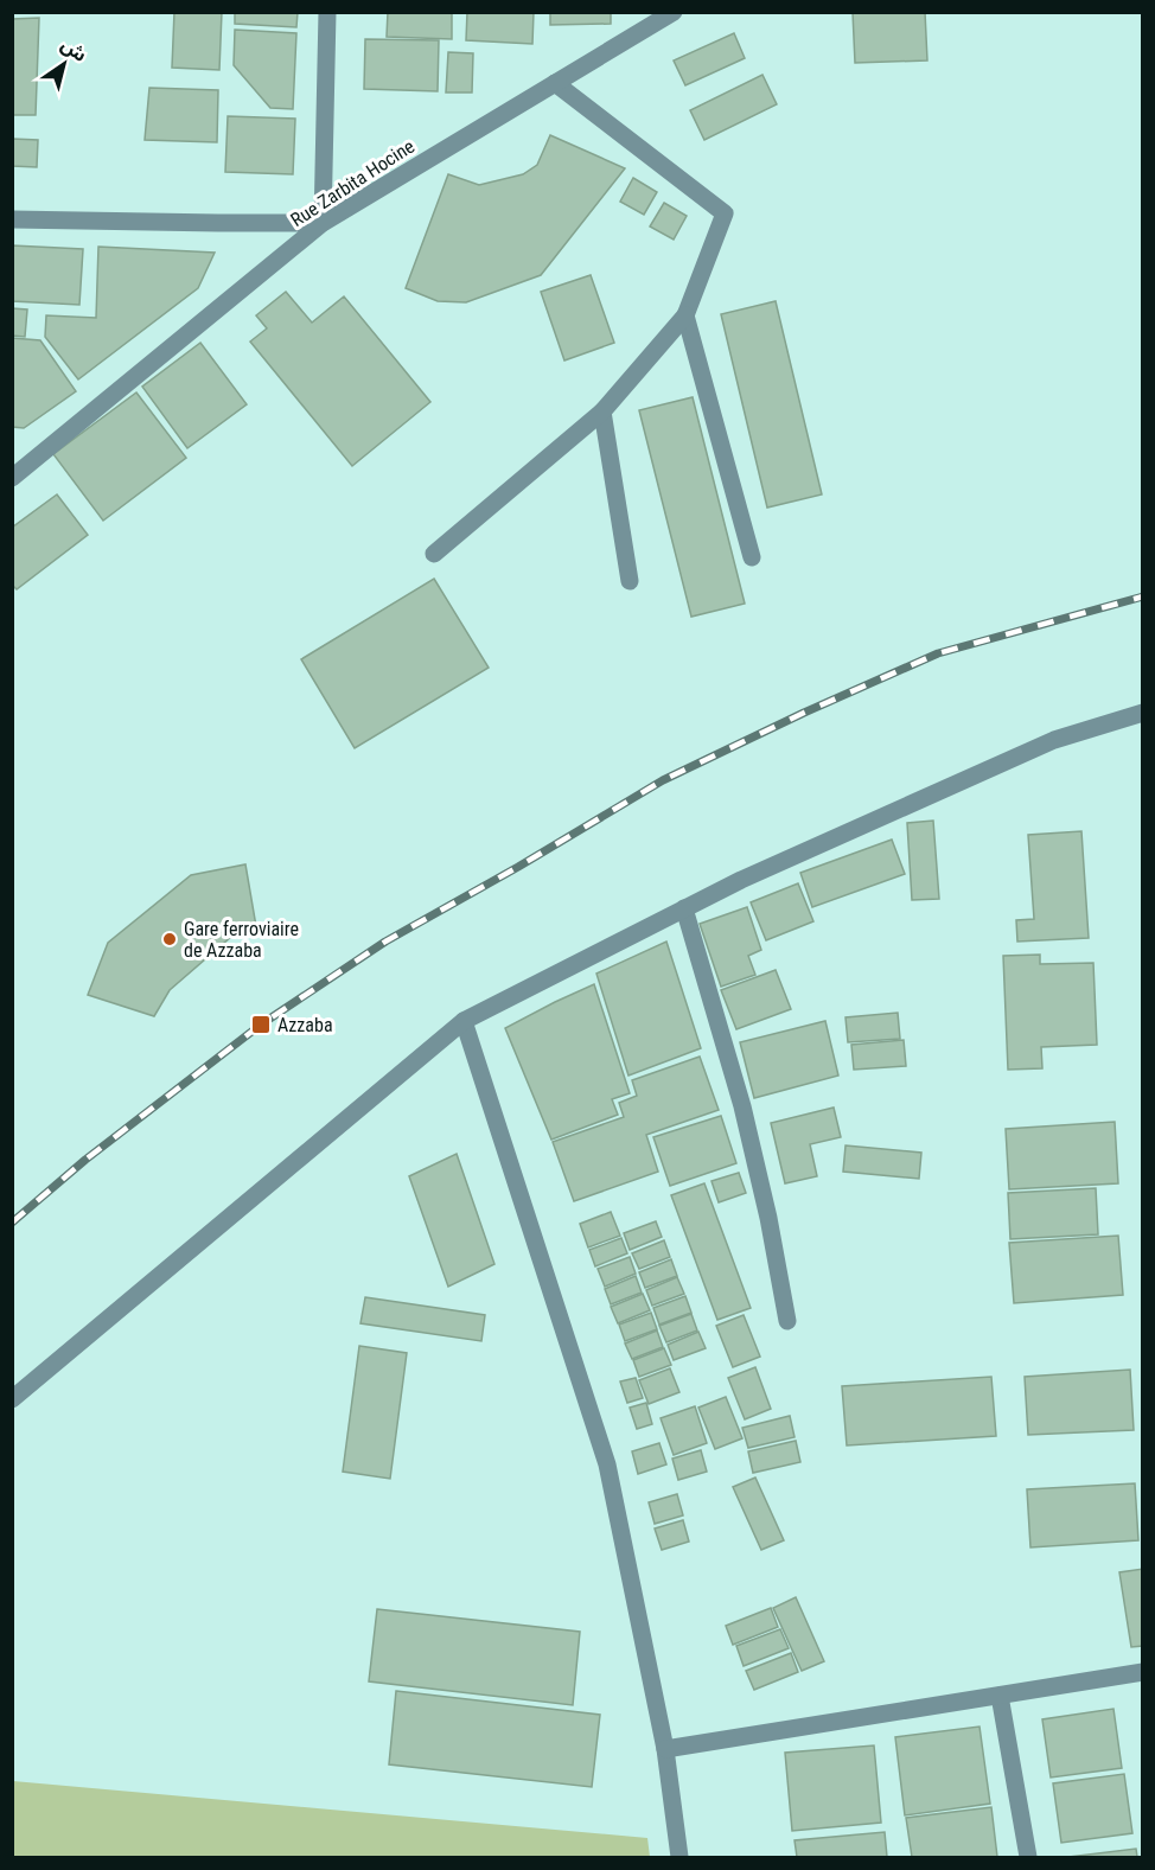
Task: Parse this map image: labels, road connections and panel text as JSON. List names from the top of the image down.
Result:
{
  "streets": {
    "street": ["Rue Zarbita Hocine"]
  },
  "places": {
    "other": ["Gare ferroviaire de Azzaba"],
    "transit": ["Azzaba"]
  },
  "north": "top right"
}
